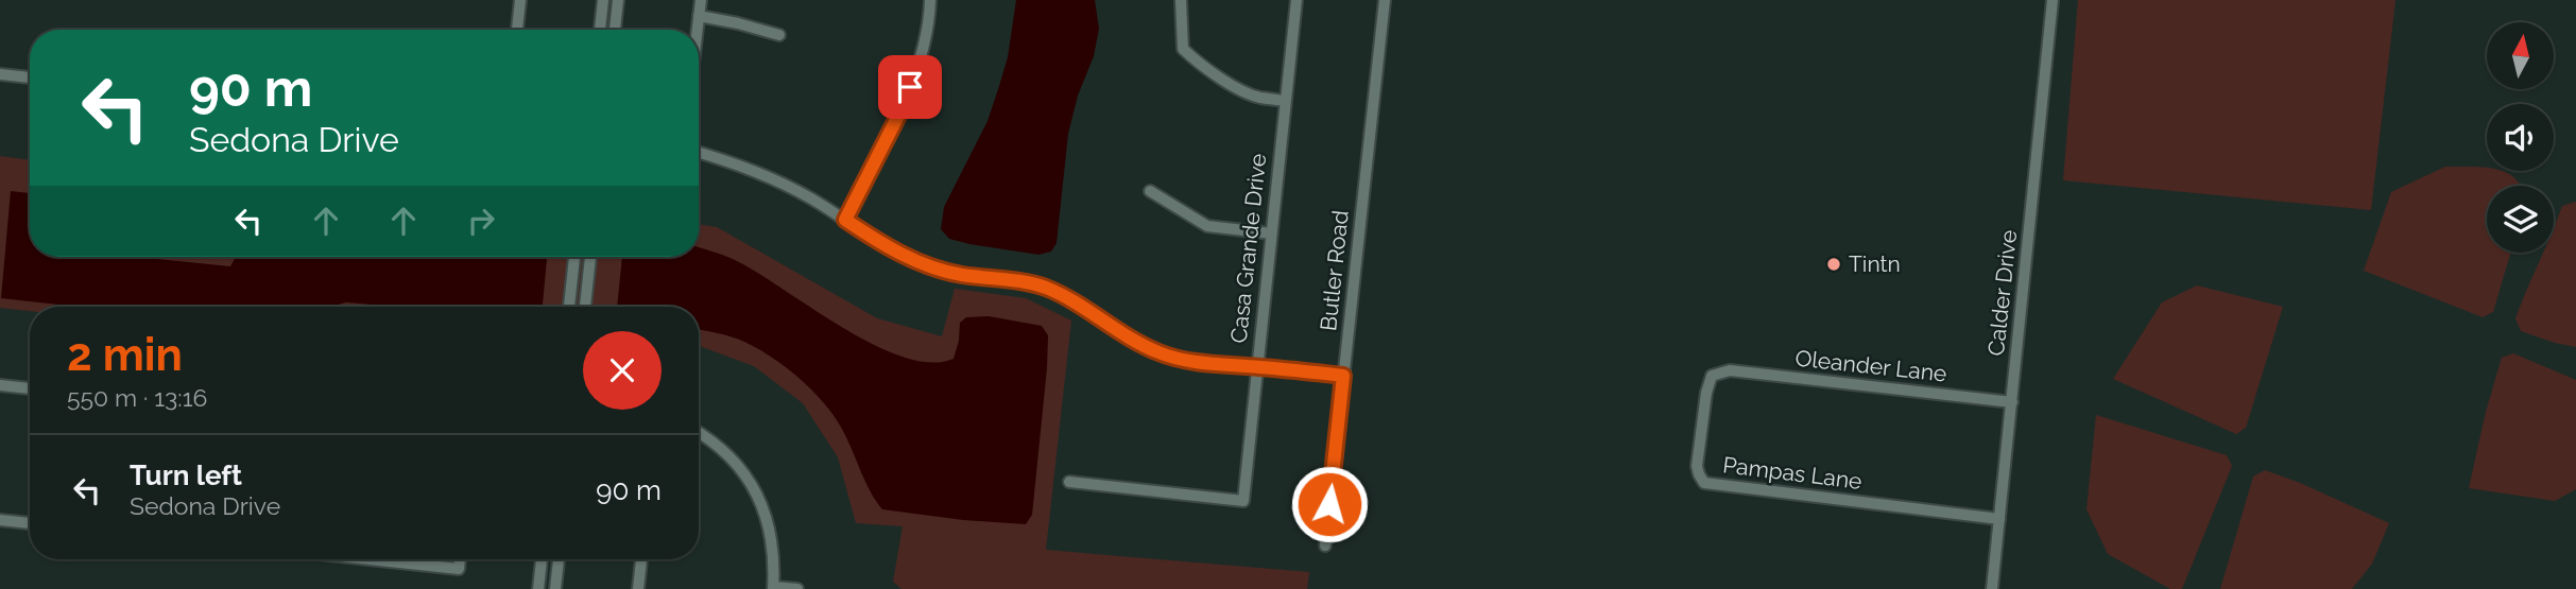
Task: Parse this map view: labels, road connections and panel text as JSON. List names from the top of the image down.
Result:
{
  "streets": {
    "street": [
      "Casa Grande Drive",
      "Butler Road",
      "Calder Drive",
      "Oleander Lane",
      "Pampas Lane"
    ]
  },
  "crossings": [
    ["Calder Drive", "Oleander Lane"],
    ["Calder Drive", "Pampas Lane"],
    ["Oleander Lane", "Pampas Lane"]
  ],
  "places": ["Tintn"],
  "north": "top",
  "page": {
    "turn": ["90 m", "Sedona Drive"],
    "heading": ["2 min", "550 m · 13:16"],
    "list": [
      {
        "name": "Turn left",
        "note": "Sedona Drive",
        "value": "90 m"
      }
    ]
  }
}
